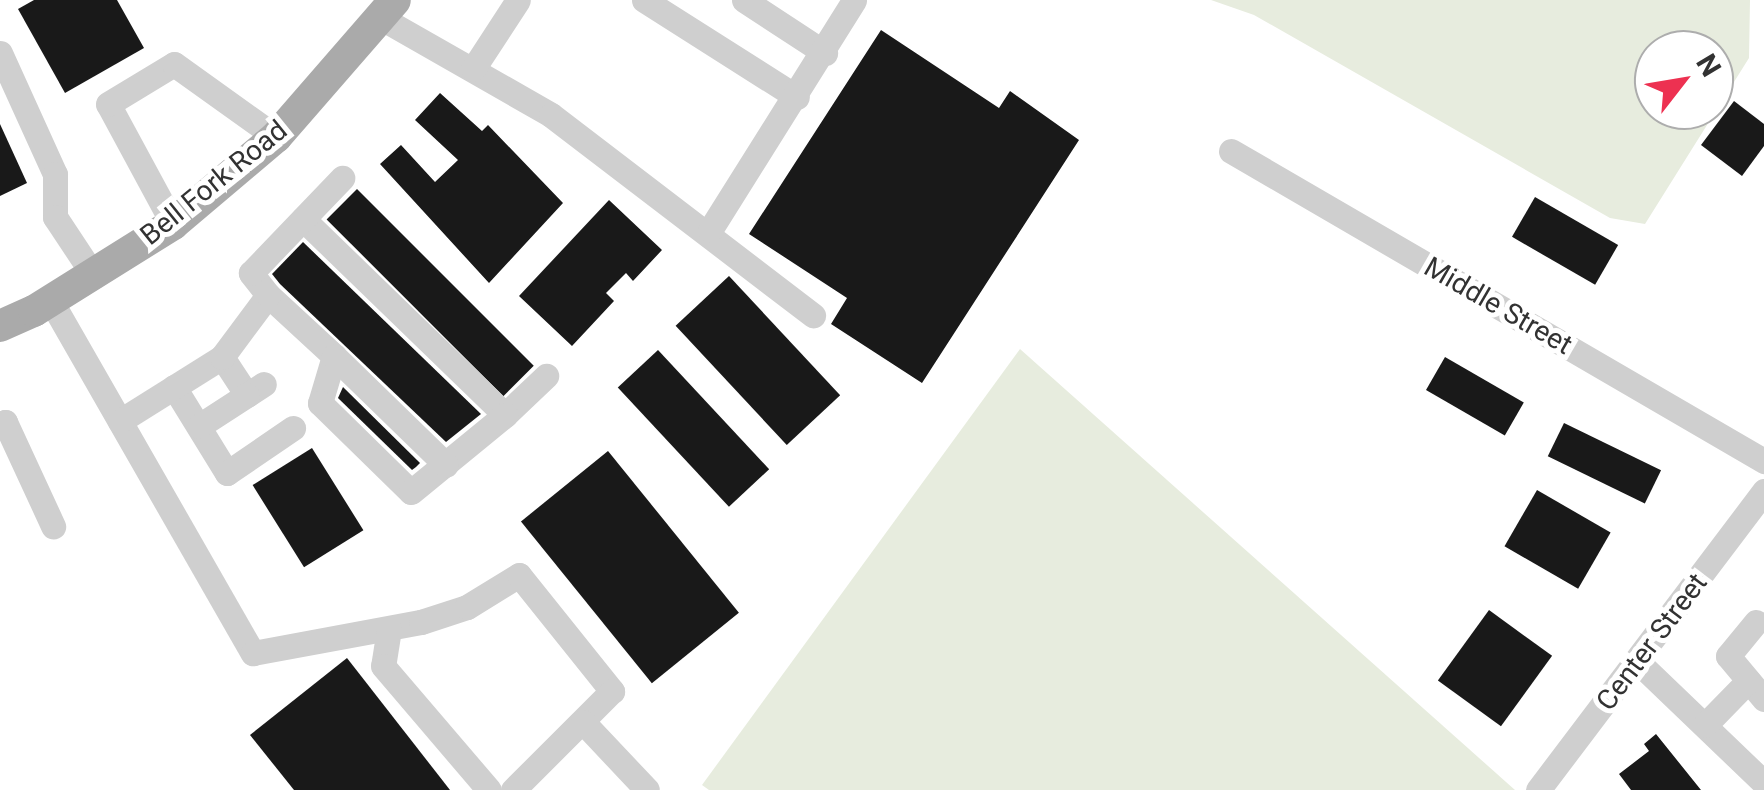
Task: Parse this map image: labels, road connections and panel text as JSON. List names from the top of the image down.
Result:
{
  "streets": {
    "main road": ["Bell Fork Road"],
    "street": ["Middle Street", "Center Street"]
  },
  "north": "top right"
}
